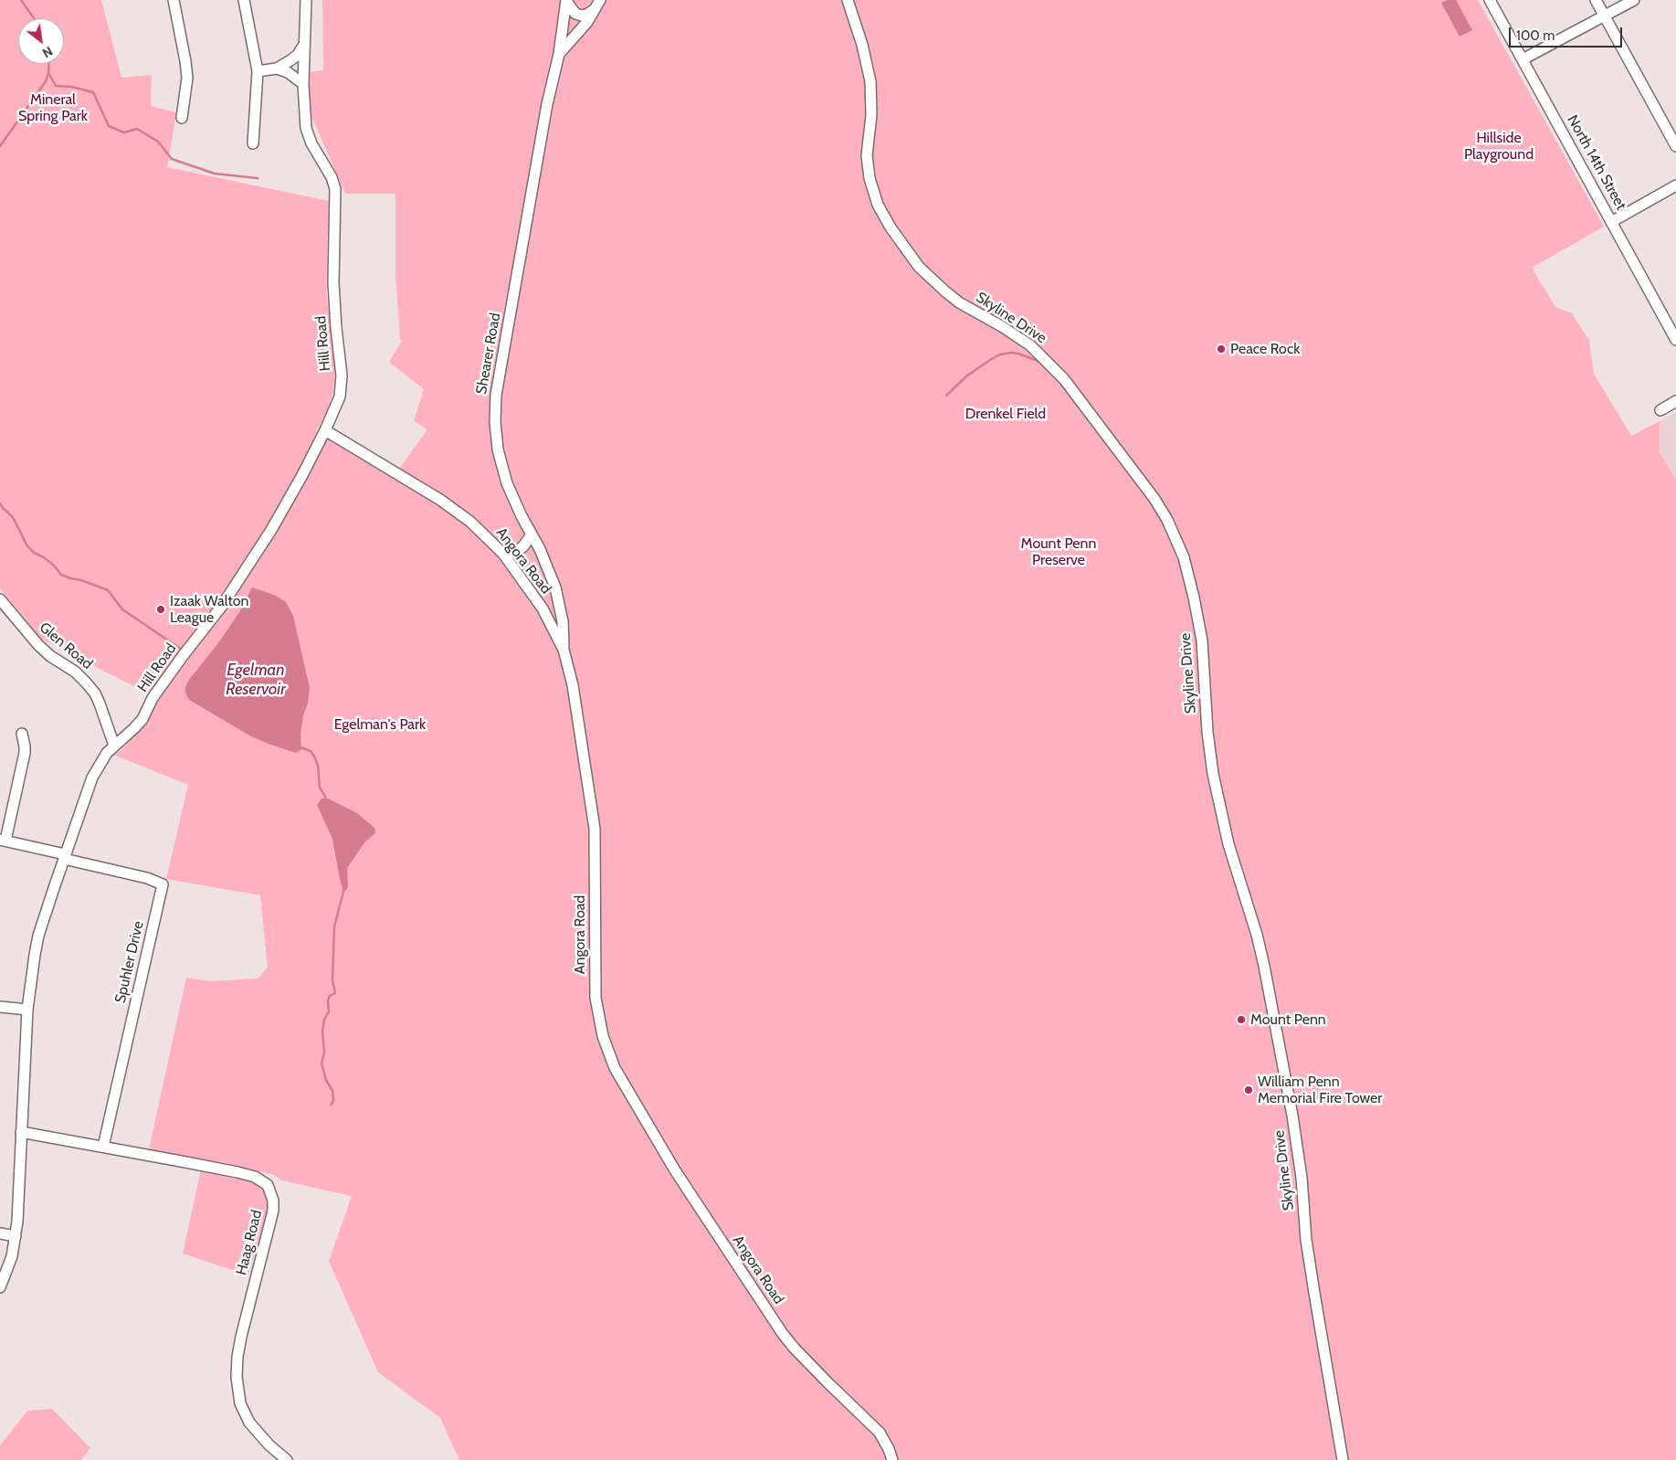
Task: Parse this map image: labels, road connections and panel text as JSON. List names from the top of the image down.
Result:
{
  "streets": {
    "street": [
      "North 14th Street",
      "Skyline Drive",
      "Hill Road",
      "Shearer Road",
      "Angora Road",
      "Glen Road",
      "Spuhler Drive",
      "Haag Road"
    ]
  },
  "crossings": [
    ["Hill Road", "Angora Road"],
    ["Hill Road", "Glen Road"],
    ["Hill Road", "Spuhler Drive"],
    ["Hill Road", "Haag Road"],
    ["Shearer Road", "Angora Road"],
    ["Spuhler Drive", "Haag Road"]
  ],
  "water": ["Egelman Reservoir"],
  "parks": [
    "Mineral Spring Park",
    "Hillside Playground",
    "Drenkel Field",
    "Mount Penn Preserve",
    "Egelman's Park"
  ],
  "places": [
    "Peace Rock",
    "Izaak Walton League",
    "Mount Penn",
    "William Penn Memorial Fire Tower"
  ],
  "scale_bar": "100 m",
  "north": "bottom right"
}
